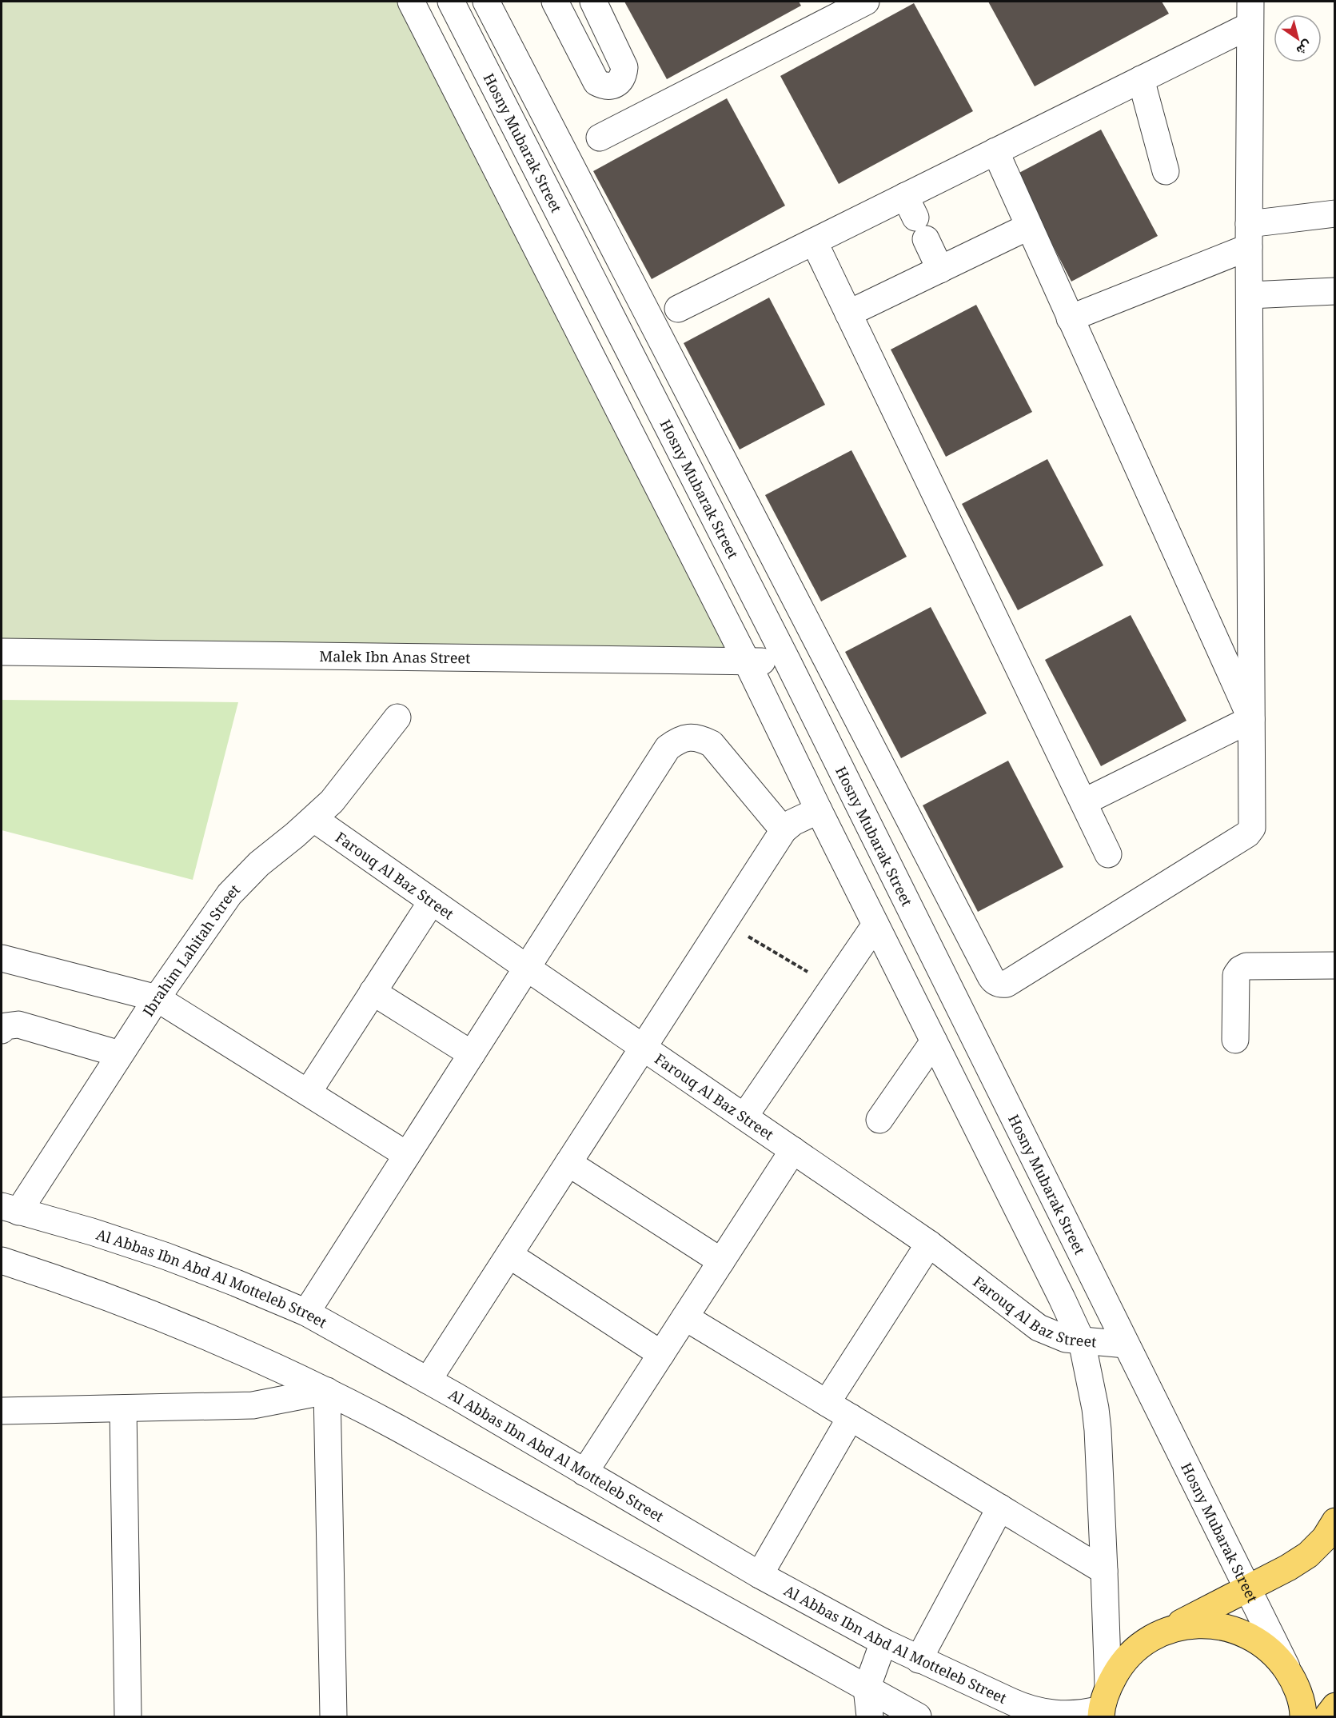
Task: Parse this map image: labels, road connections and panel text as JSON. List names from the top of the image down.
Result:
{
  "streets": {
    "street": [
      "Hosny Mubarak Street",
      "Malek Ibn Anas Street",
      "Farouq Al Baz Street",
      "Ibrahim Lahitah Street",
      "Al Abbas Ibn Abd Al Motteleb Street"
    ]
  },
  "crossings": [
    ["Hosny Mubarak Street", "Malek Ibn Anas Street"],
    ["Hosny Mubarak Street", "Farouq Al Baz Street"],
    ["Farouq Al Baz Street", "Ibrahim Lahitah Street"],
    ["Ibrahim Lahitah Street", "Al Abbas Ibn Abd Al Motteleb Street"]
  ],
  "north": "bottom right"
}
